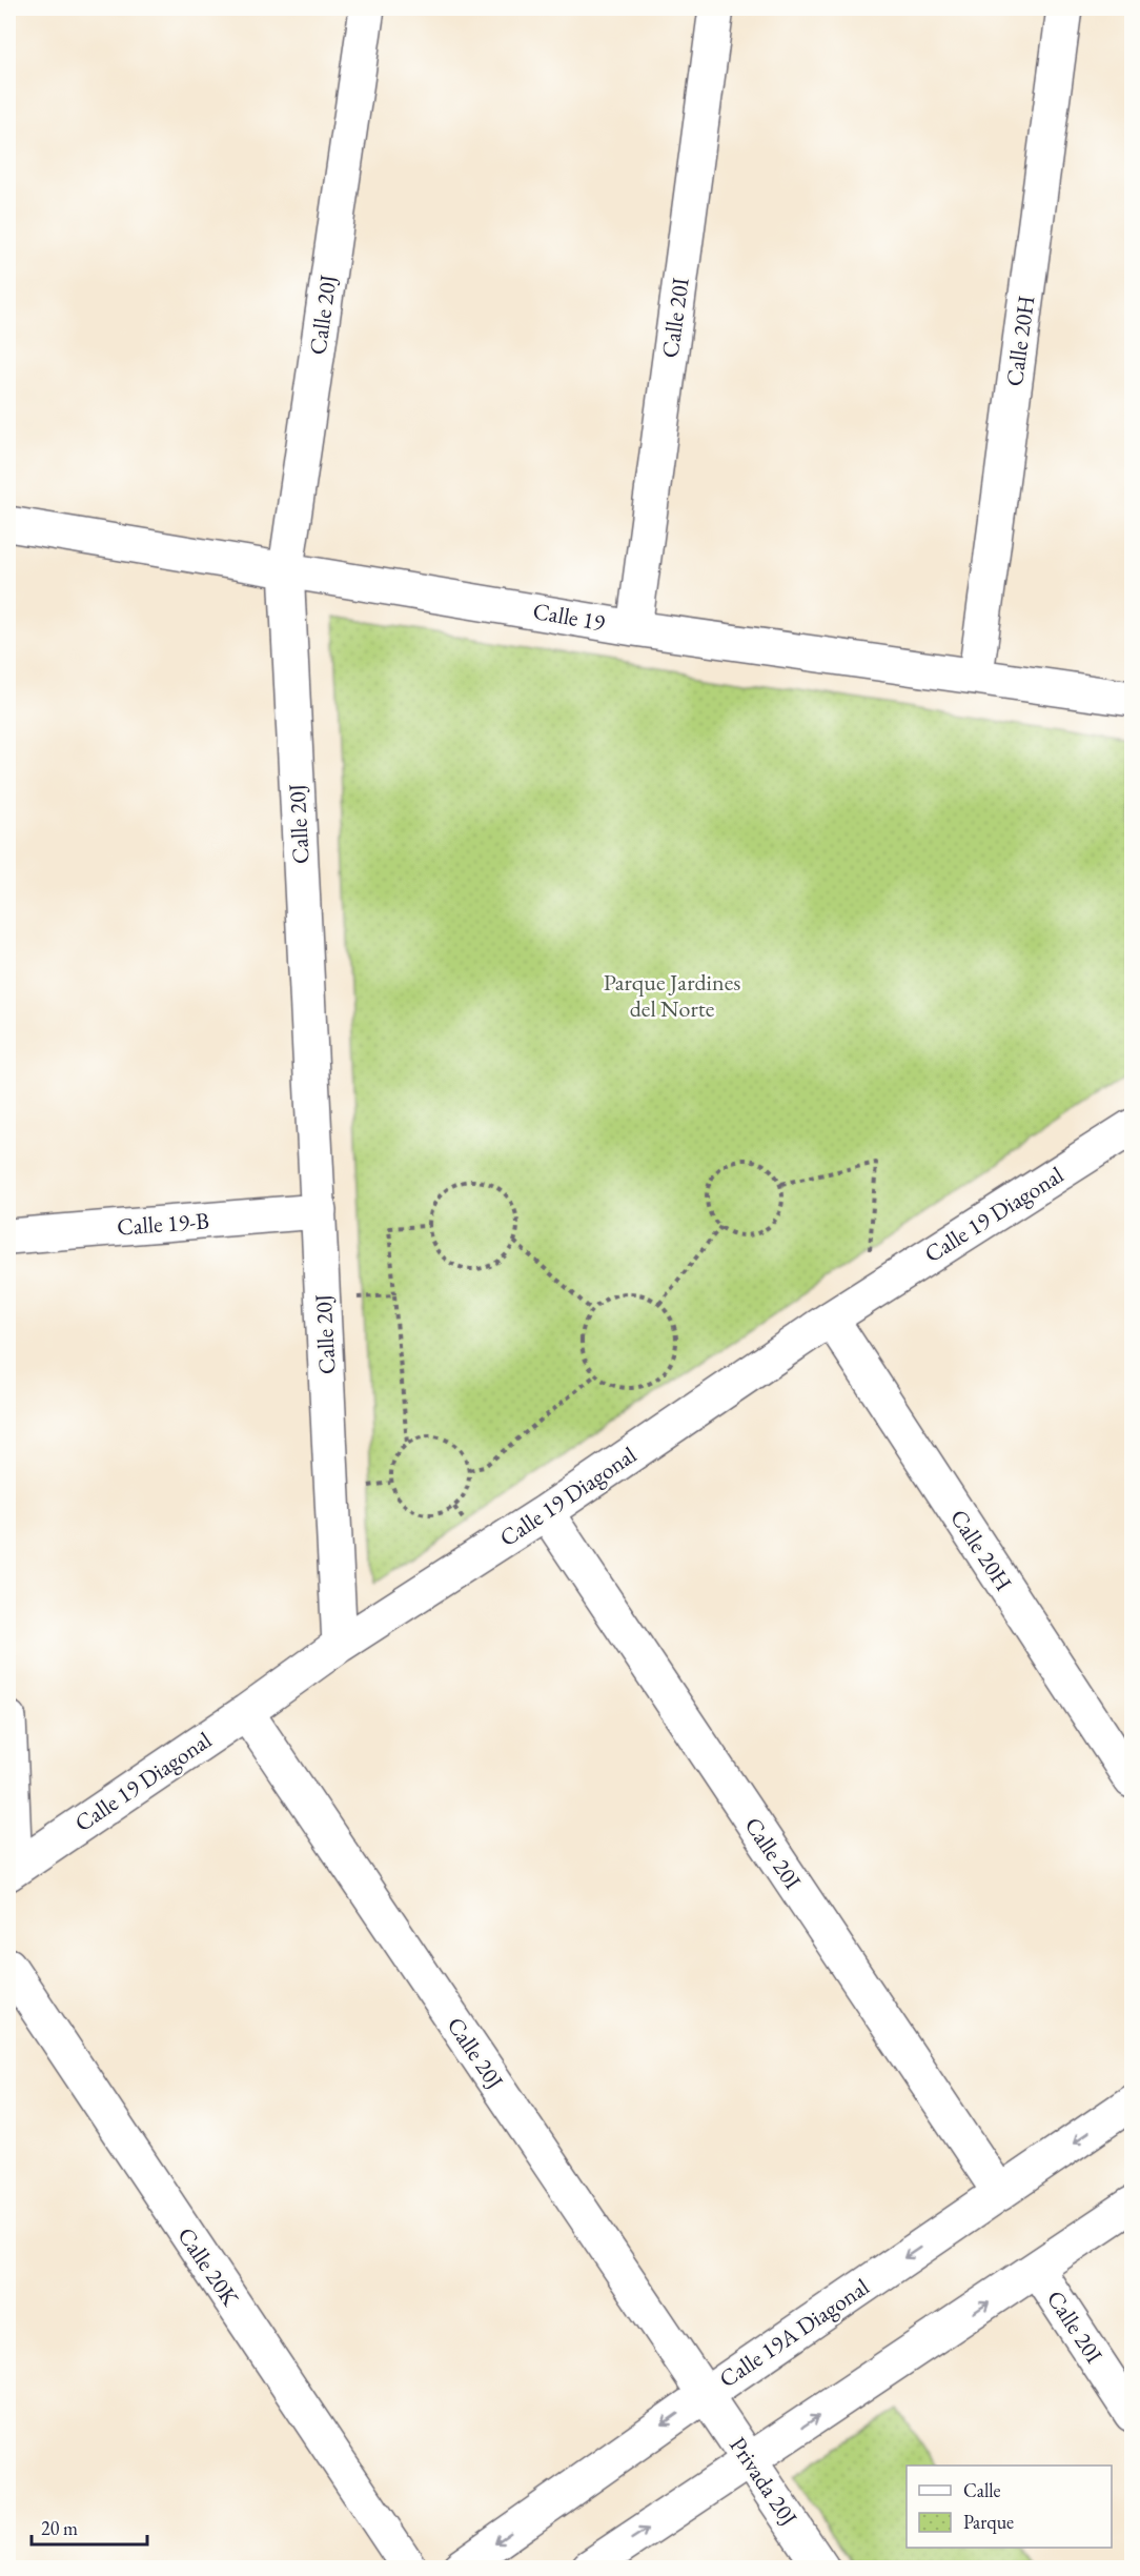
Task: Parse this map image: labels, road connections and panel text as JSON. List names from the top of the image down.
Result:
{
  "streets": {
    "street": [
      "Calle 20J",
      "Calle 20I",
      "Calle 20H",
      "Calle 19",
      "Calle 19 Diagonal",
      "Calle 19-B",
      "Calle 20K",
      "Calle 19A Diagonal",
      "Privada 20J"
    ]
  },
  "crossings": [
    ["Calle 20J", "Calle 19"],
    ["Calle 20J", "Calle 19 Diagonal"],
    ["Calle 20J", "Calle 19-B"],
    ["Calle 20J", "Calle 19A Diagonal"],
    ["Calle 20J", "Privada 20J"],
    ["Calle 20I", "Calle 19"],
    ["Calle 20I", "Calle 19 Diagonal"],
    ["Calle 20I", "Calle 19A Diagonal"],
    ["Calle 20H", "Calle 19"],
    ["Calle 20H", "Calle 19 Diagonal"],
    ["Calle 19A Diagonal", "Privada 20J"]
  ],
  "parks": ["Parque Jardines del Norte"],
  "legend": ["Calle", "Parque"],
  "scale_bar": "20 m"
}
